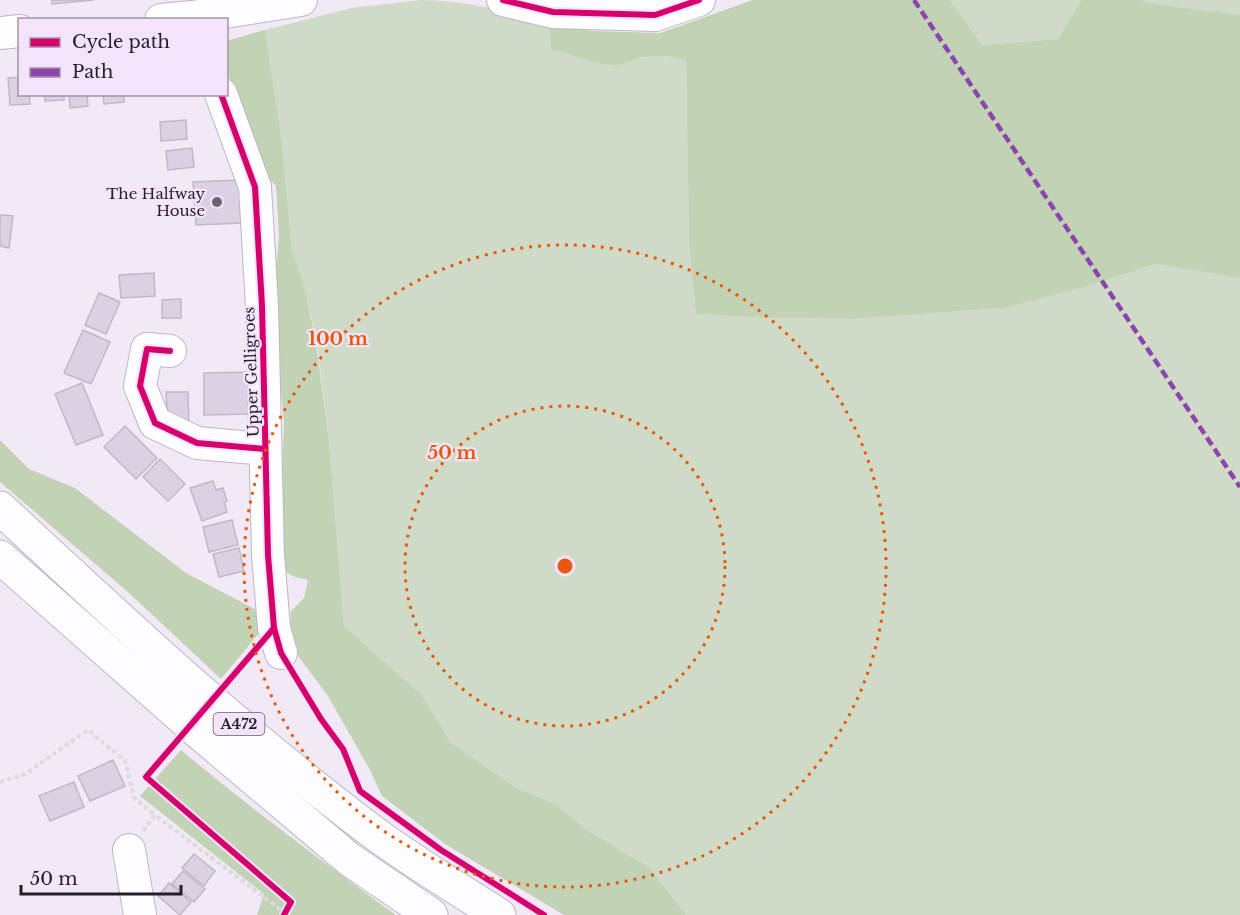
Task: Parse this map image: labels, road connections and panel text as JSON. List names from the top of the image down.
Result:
{
  "streets": {
    "main road": ["A472"],
    "street": ["Upper Gelligroes"]
  },
  "places": ["The Halfway House"],
  "legend": ["Cycle path", "Path"],
  "scale_bar": "50 m",
  "rings": ["100 m", "50 m"]
}
